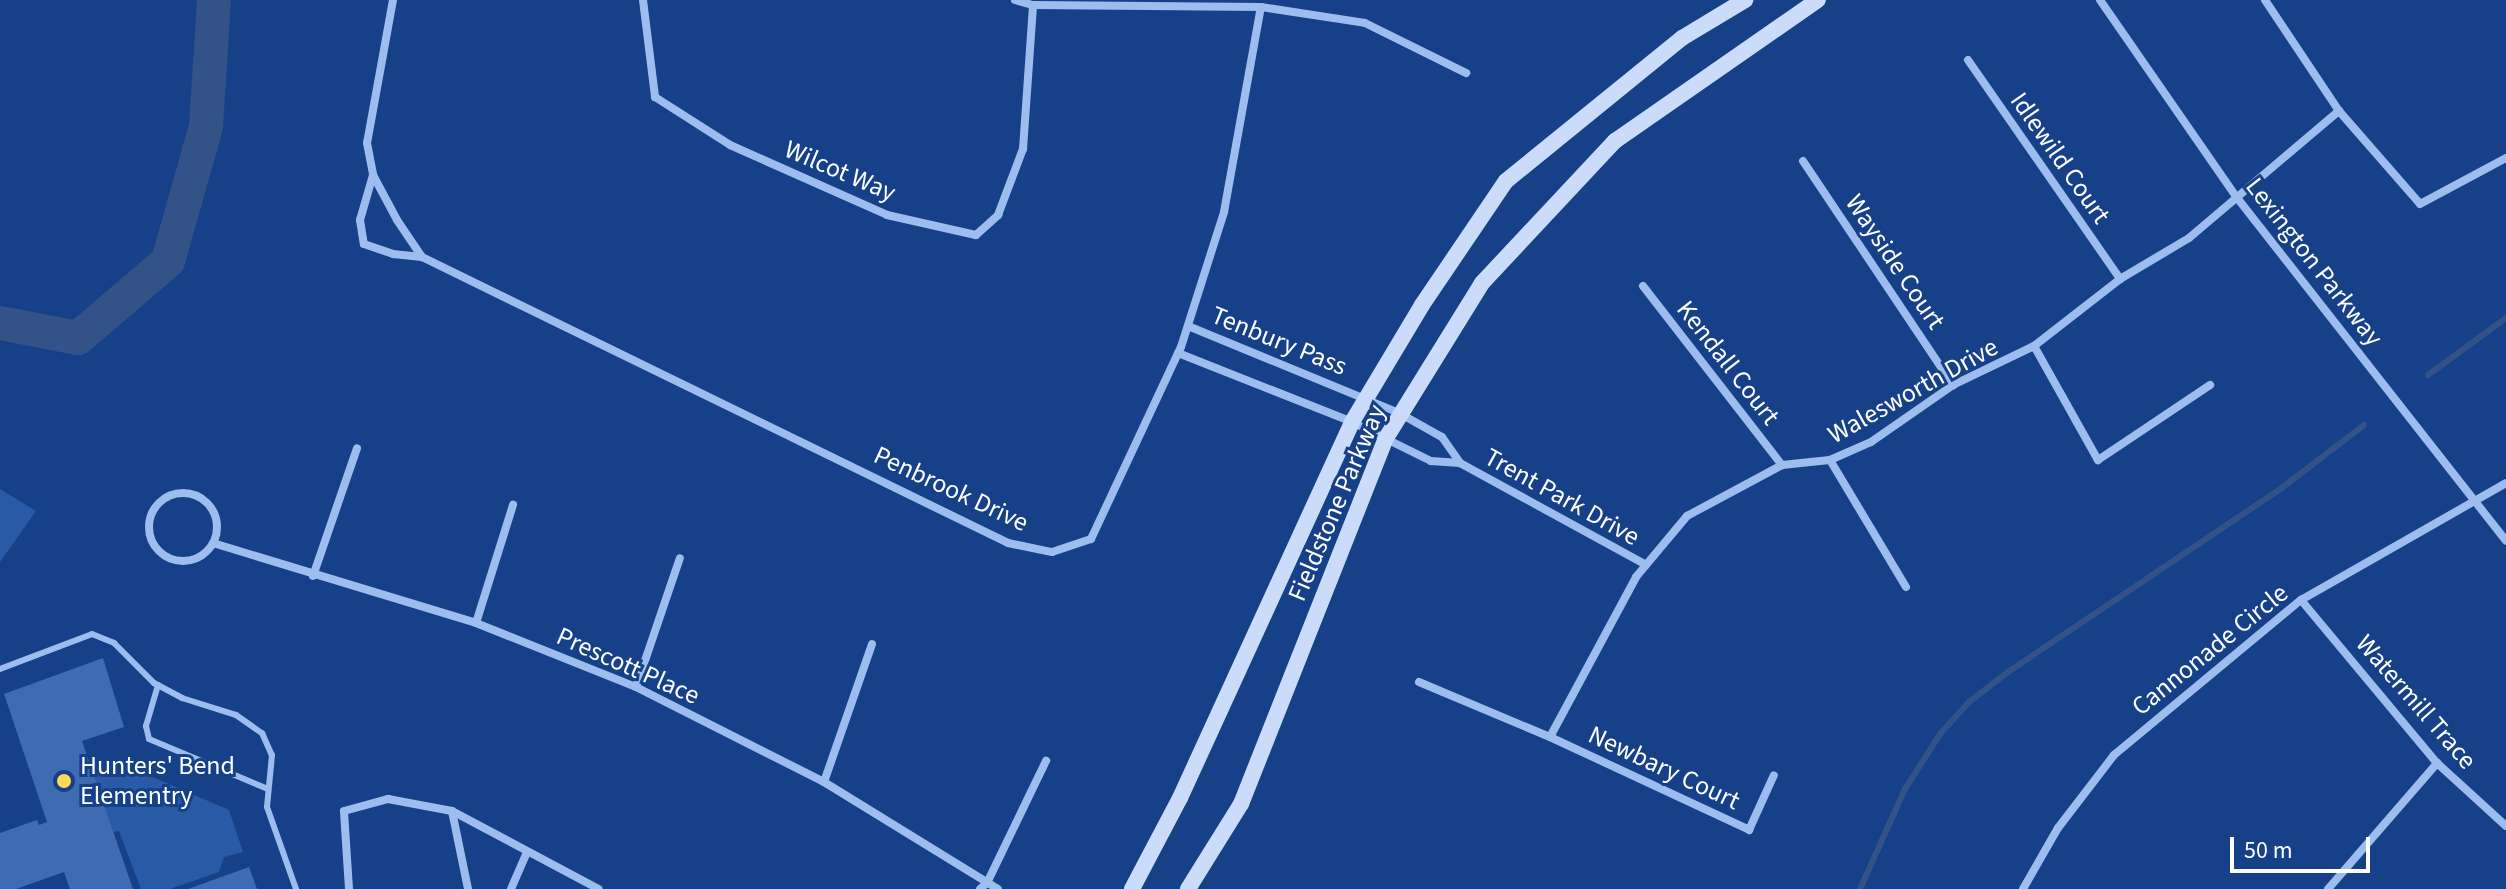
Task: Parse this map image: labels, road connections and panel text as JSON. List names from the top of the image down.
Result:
{
  "streets": {
    "street": [
      "Idlewild Court",
      "Wilcot Way",
      "Wayside Court",
      "Lexington Parkway",
      "Tenbury Pass",
      "Kendall Court",
      "Walesworth Drive",
      "Penbrook Drive",
      "Trent Park Drive",
      "Fieldstone Parkway",
      "Cannonade Circle",
      "Prescott Place",
      "Watermill Trace",
      "Newbary Court"
    ]
  },
  "crossings": [
    ["Idlewild Court", "Walesworth Drive"],
    ["Wayside Court", "Walesworth Drive"],
    ["Lexington Parkway", "Walesworth Drive"],
    ["Lexington Parkway", "Cannonade Circle"],
    ["Tenbury Pass", "Penbrook Drive"],
    ["Tenbury Pass", "Trent Park Drive"],
    ["Tenbury Pass", "Fieldstone Parkway"],
    ["Kendall Court", "Walesworth Drive"],
    ["Walesworth Drive", "Trent Park Drive"],
    ["Walesworth Drive", "Newbary Court"],
    ["Trent Park Drive", "Fieldstone Parkway"],
    ["Cannonade Circle", "Watermill Trace"]
  ],
  "places": ["Hunters' Bend Elementry"],
  "scale_bar": "50 m"
}
